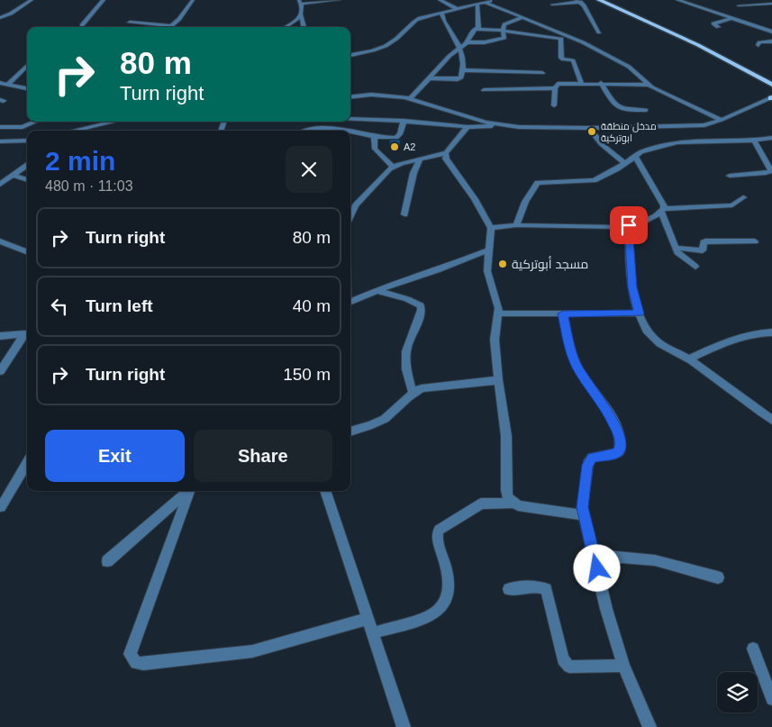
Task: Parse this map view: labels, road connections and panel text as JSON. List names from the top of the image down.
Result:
{
  "places": ["مدخل منطقة ابوتركية", "A2", "مسجد أبوتركية"],
  "page": {
    "turn": ["80 m", "Turn right"],
    "heading": ["2 min", "480 m · 11:03"],
    "list": [
      {
        "name": "Turn right",
        "value": "80 m"
      },
      {
        "name": "Turn left",
        "value": "40 m"
      },
      {
        "name": "Turn right",
        "value": "150 m"
      }
    ],
    "buttons": ["Exit", "Share"]
  }
}
